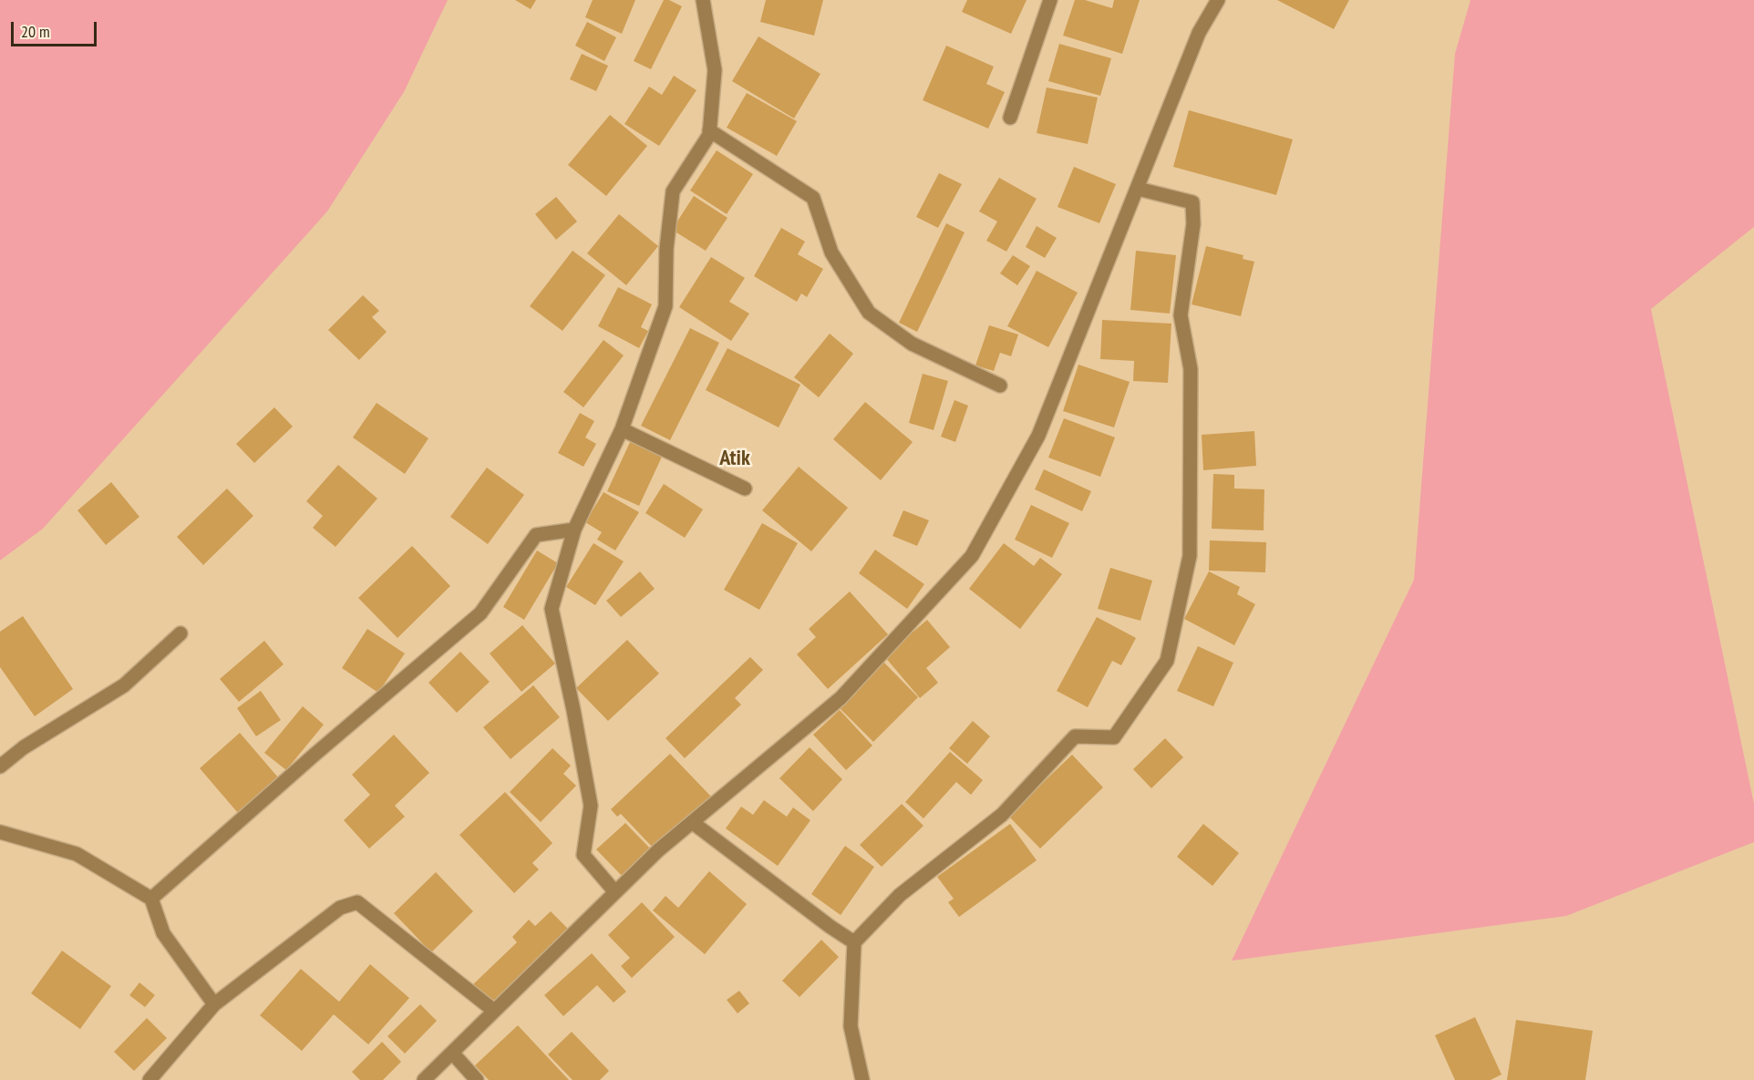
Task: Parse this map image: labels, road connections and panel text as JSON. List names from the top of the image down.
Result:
{
  "districts": ["Atik"],
  "scale_bar": "20 m"
}
